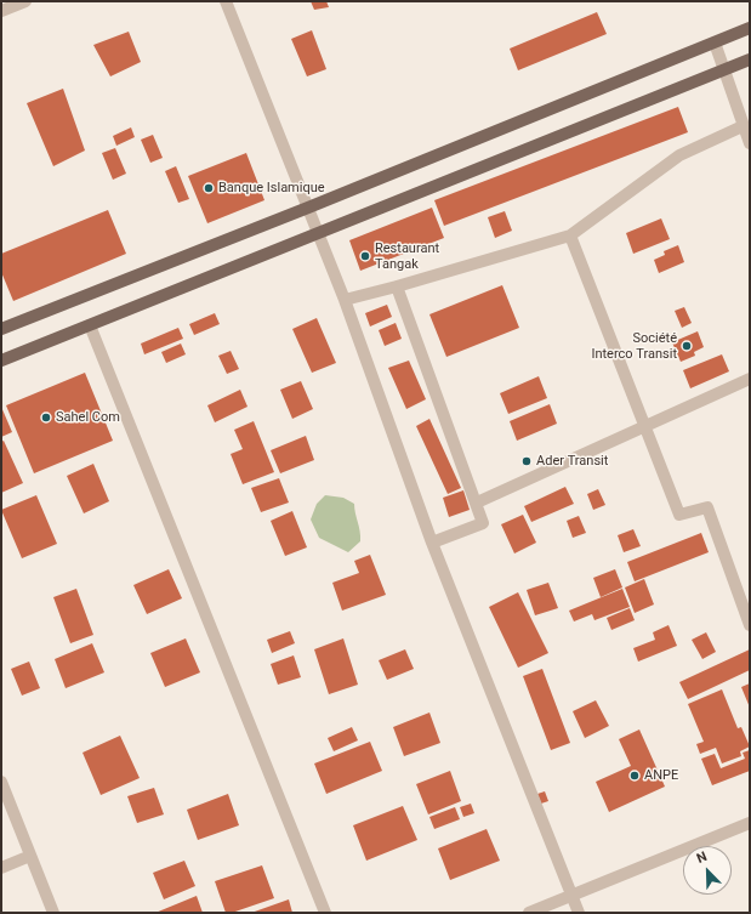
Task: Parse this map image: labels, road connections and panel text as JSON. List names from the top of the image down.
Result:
{
  "places": [
    "Banque Islamique",
    "Restaurant Tangak",
    "Société Interco Transit",
    "Sahel Com",
    "Ader Transit",
    "ANPE"
  ],
  "north": "top left"
}
